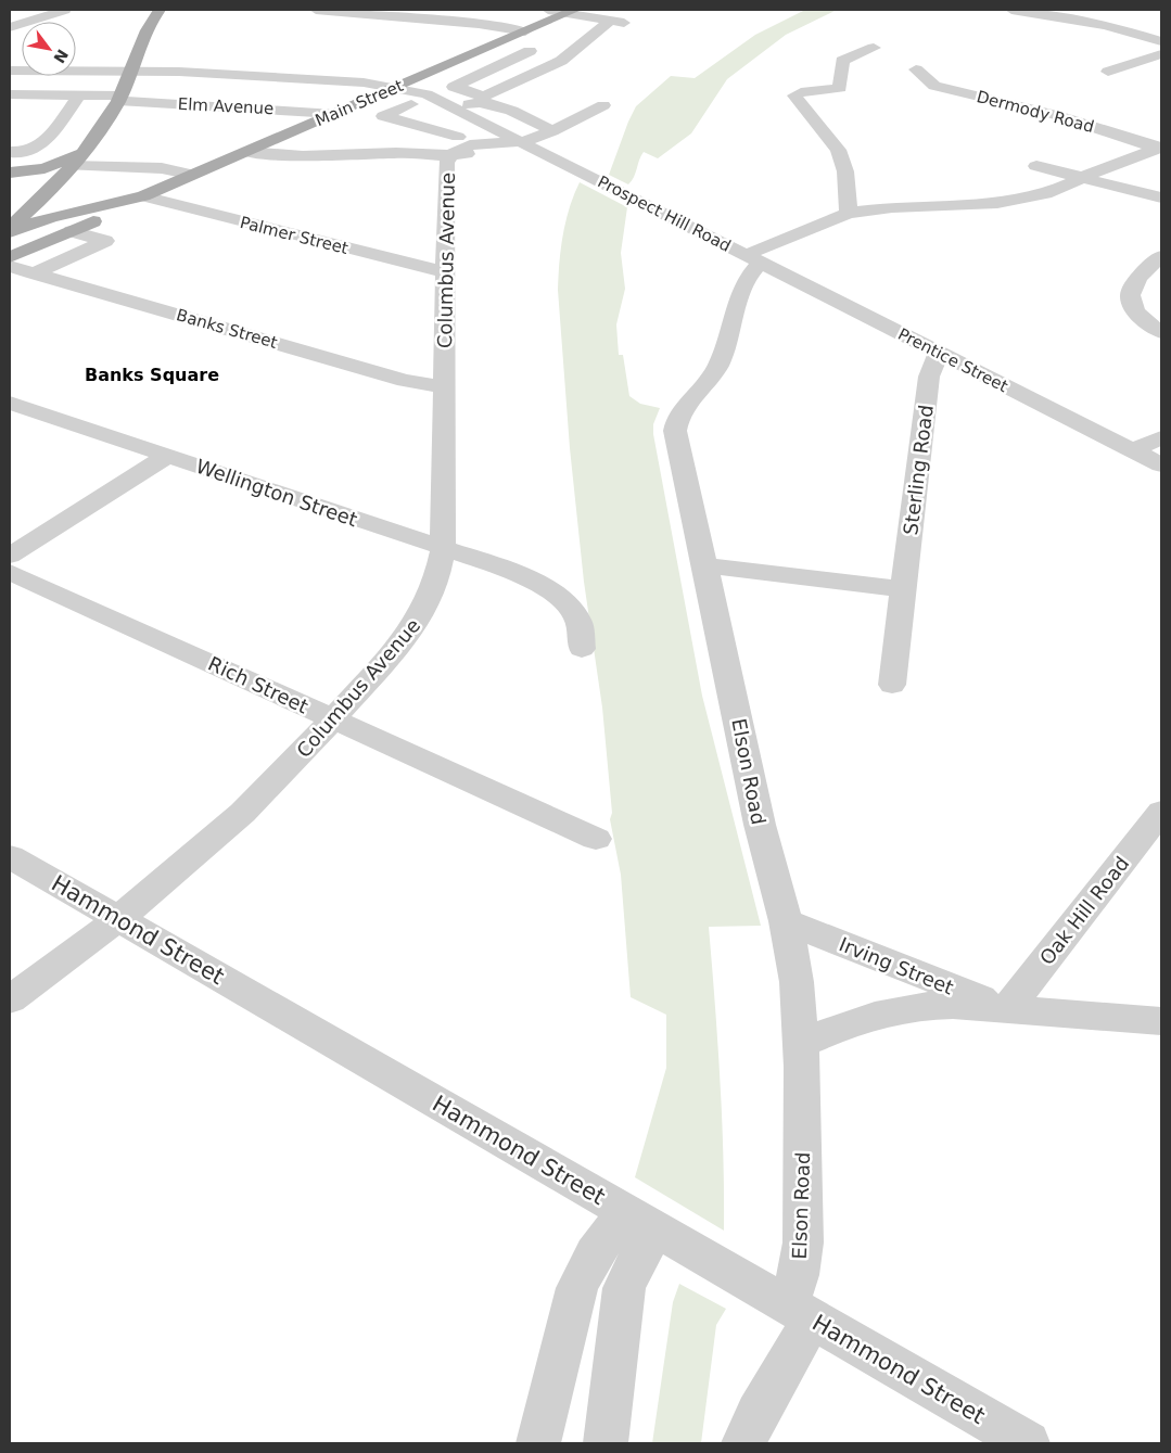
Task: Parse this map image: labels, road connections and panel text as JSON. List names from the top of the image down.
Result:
{
  "streets": {
    "main road": ["Main Street"],
    "street": [
      "Elm Avenue",
      "Dermody Road",
      "Prospect Hill Road",
      "Palmer Street",
      "Columbus Avenue",
      "Banks Street",
      "Prentice Street",
      "Sterling Road",
      "Wellington Street",
      "Rich Street",
      "Elson Road",
      "Oak Hill Road",
      "Hammond Street",
      "Irving Street"
    ]
  },
  "crossings": [
    ["Main Street", "Elm Avenue"],
    ["Main Street", "Prospect Hill Road"],
    ["Main Street", "Palmer Street"],
    ["Dermody Road", "Prospect Hill Road"],
    ["Prospect Hill Road", "Prentice Street"],
    ["Prospect Hill Road", "Elson Road"],
    ["Palmer Street", "Columbus Avenue"],
    ["Columbus Avenue", "Banks Street"],
    ["Columbus Avenue", "Wellington Street"],
    ["Columbus Avenue", "Rich Street"],
    ["Columbus Avenue", "Hammond Street"],
    ["Prentice Street", "Sterling Road"],
    ["Prentice Street", "Elson Road"],
    ["Elson Road", "Hammond Street"],
    ["Elson Road", "Irving Street"],
    ["Oak Hill Road", "Irving Street"]
  ],
  "districts": ["Banks Square"],
  "north": "bottom right"
}
